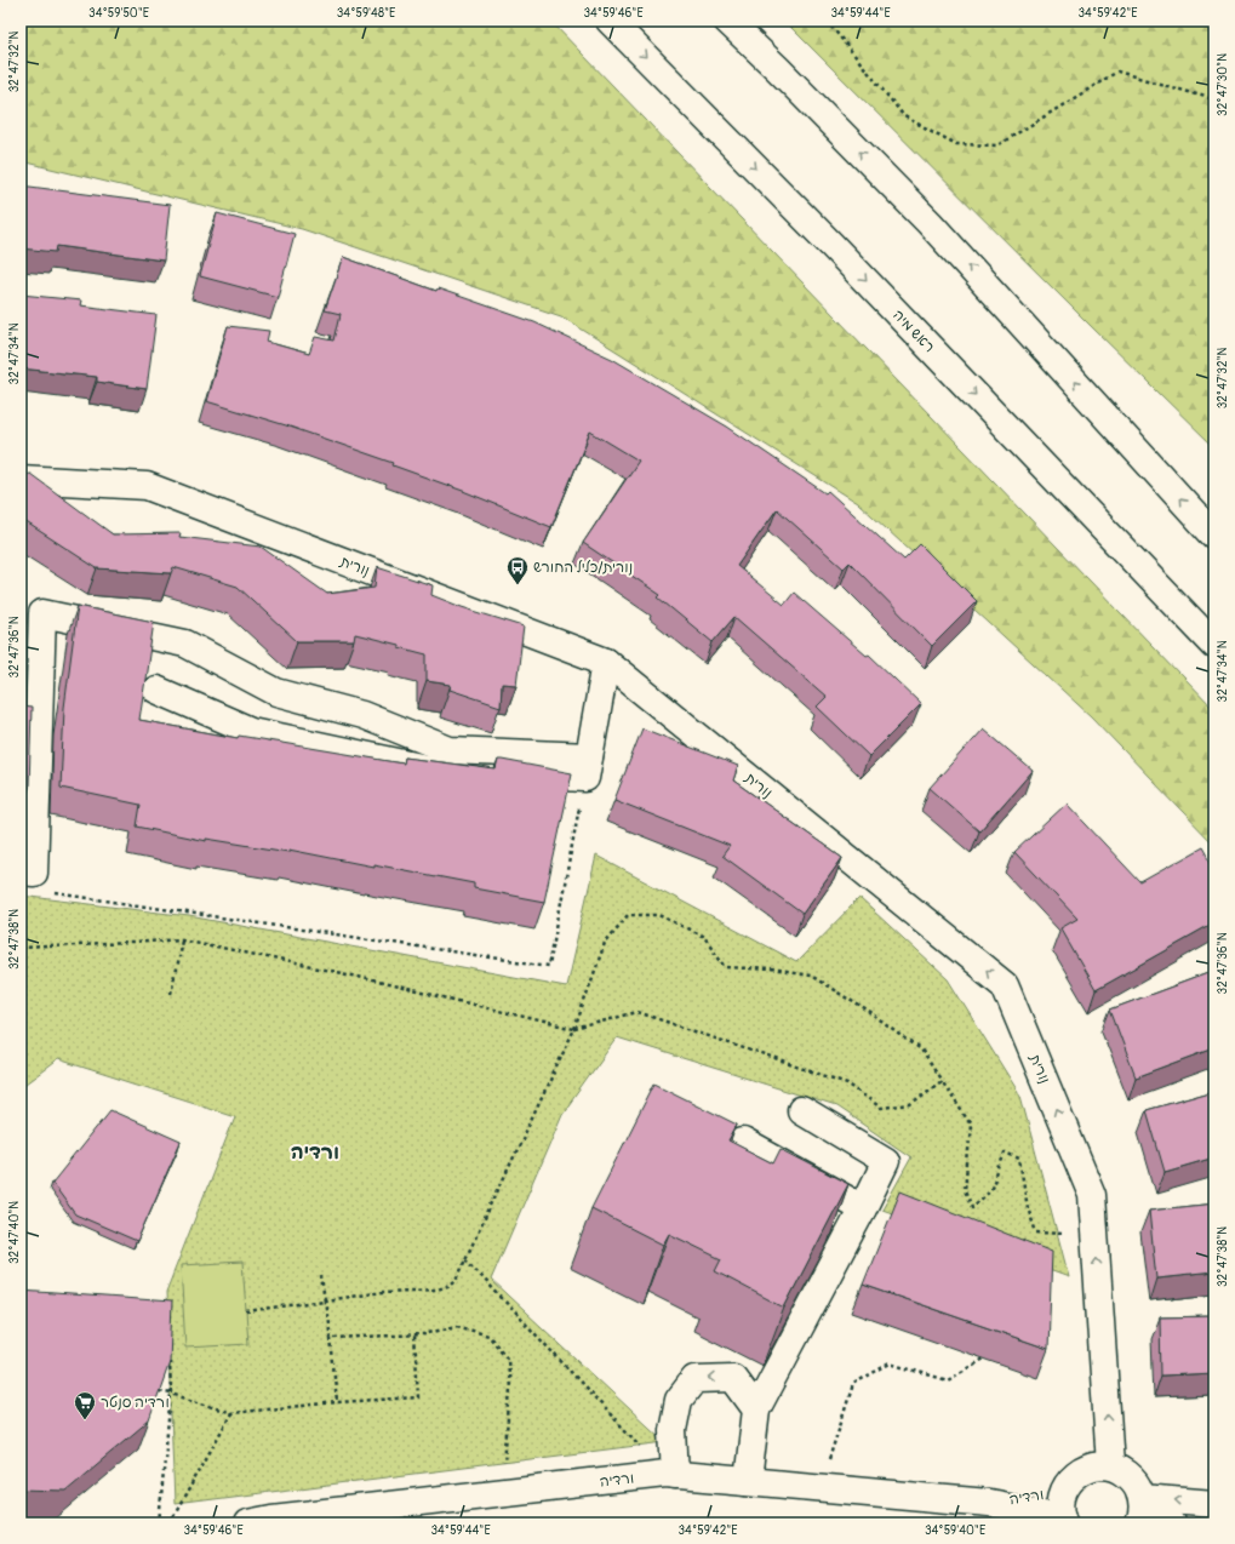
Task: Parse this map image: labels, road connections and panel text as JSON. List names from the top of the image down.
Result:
{
  "streets": {
    "street": ["ראש מיה", "נורית", "ורדיה"]
  },
  "one_way": ["נורית"],
  "districts": ["ורדיה"],
  "places": {
    "bus stop": ["נורית/כליל החורש"],
    "supermarket": ["ורדיה סנטר"]
  },
  "coordinates": [
    "34°59'50\"E",
    "34°59'48\"E",
    "34°59'46\"E",
    "34°59'44\"E",
    "34°59'42\"E",
    "32°47'32\"N",
    "32°47'30\"N",
    "32°47'34\"N",
    "32°47'36\"N",
    "32°47'38\"N",
    "32°47'40\"N",
    "34°59'40\"E"
  ]
}
